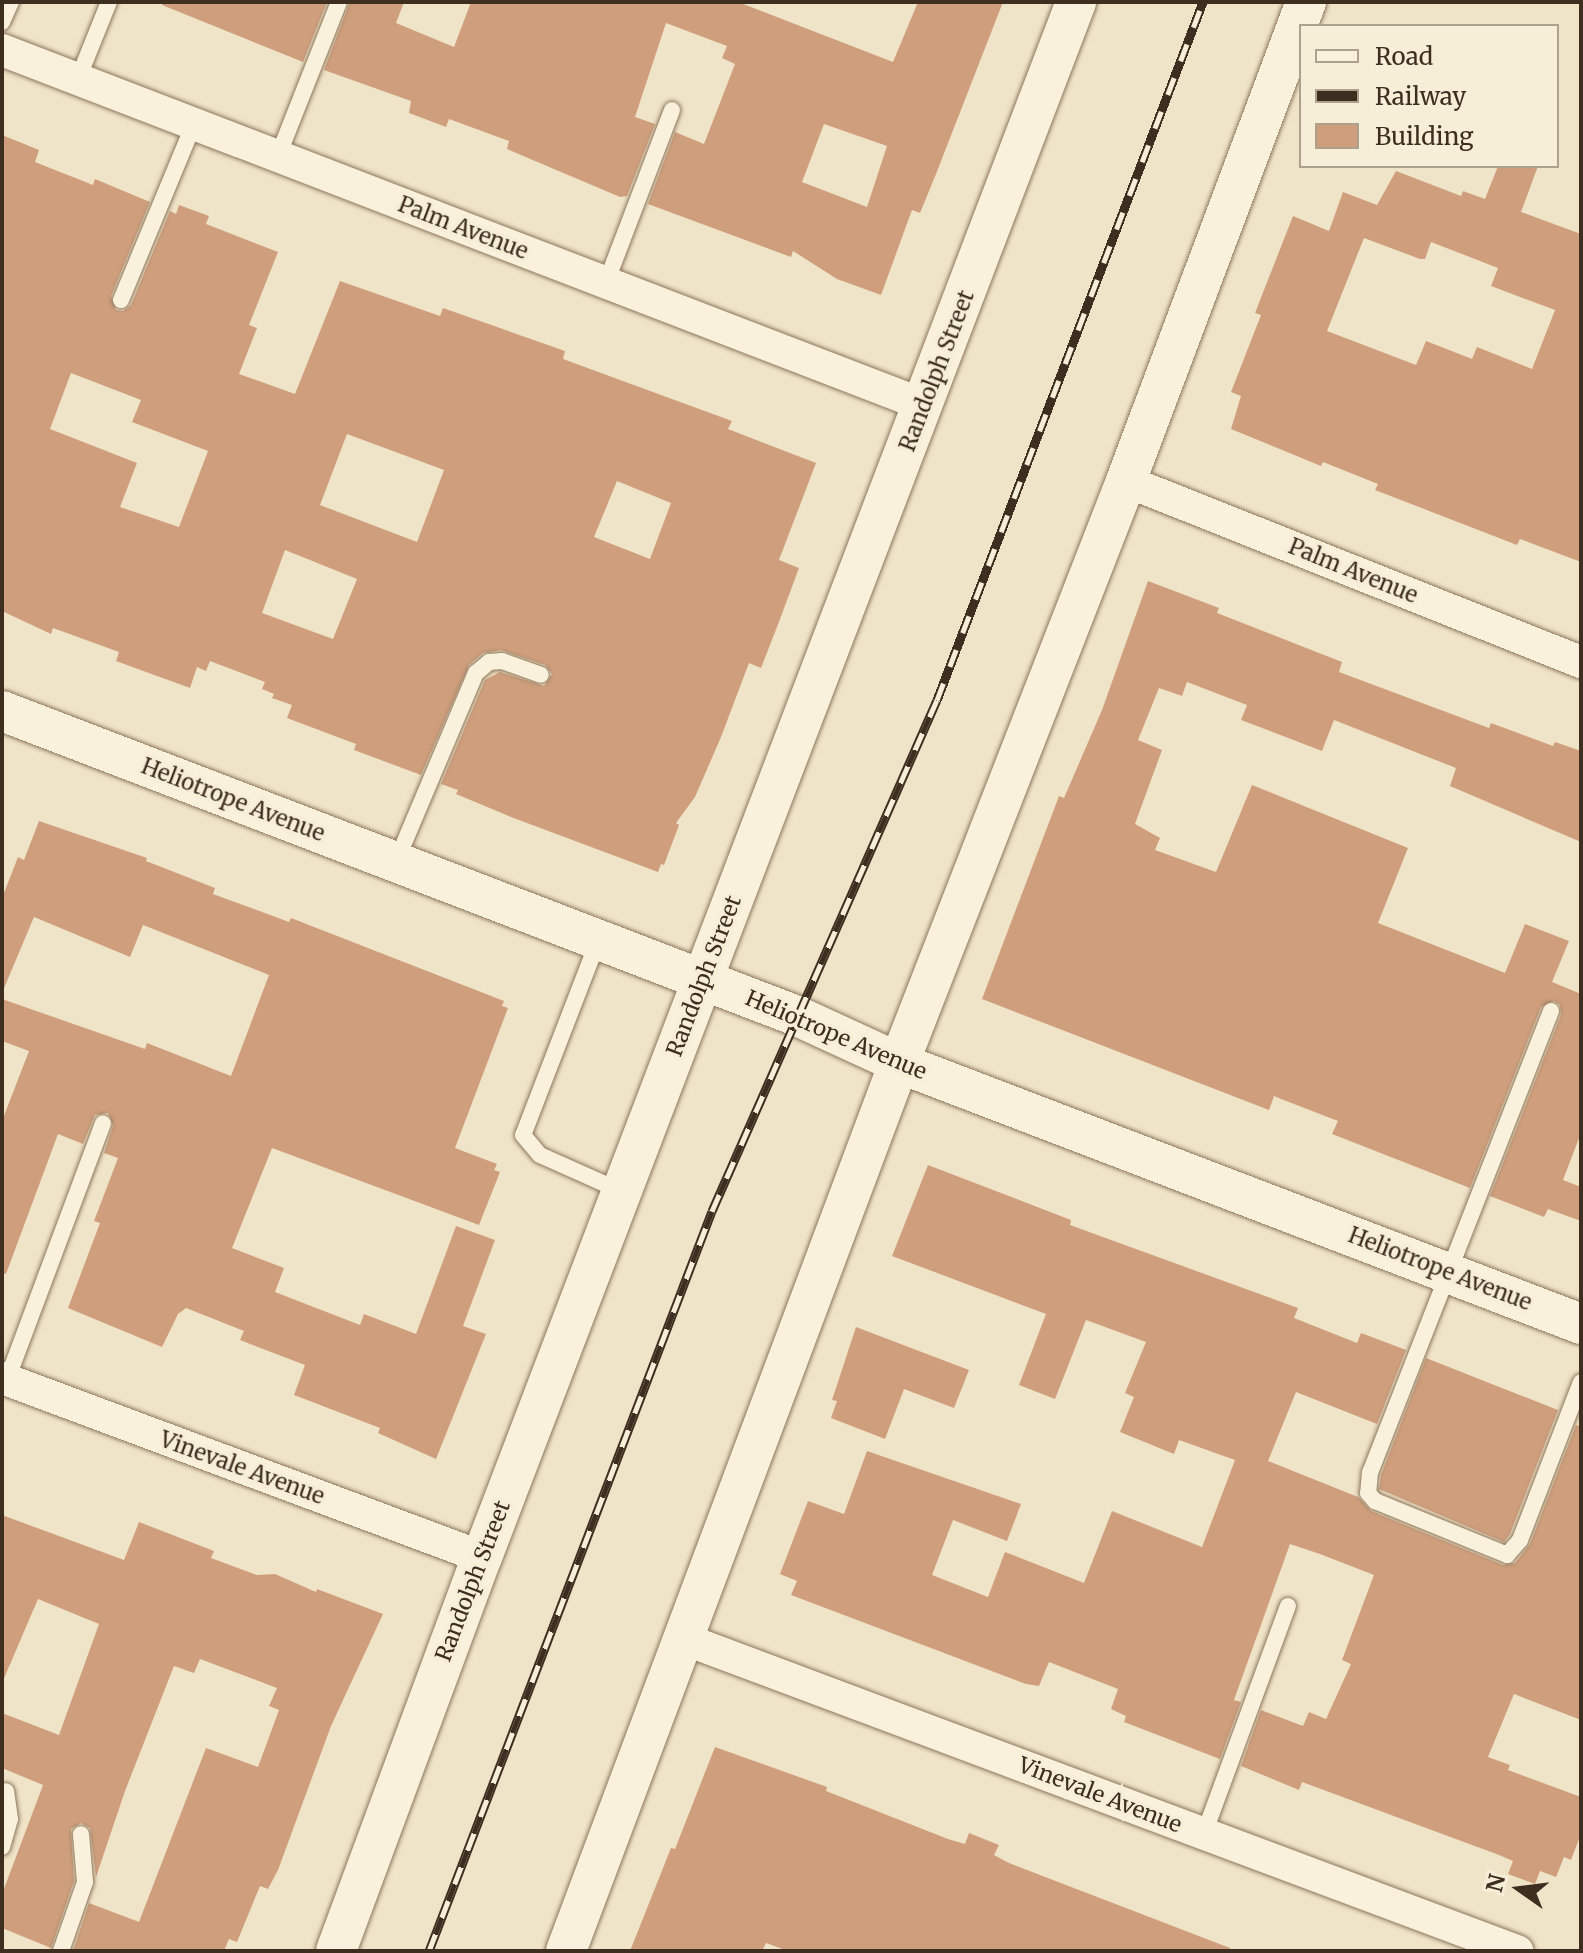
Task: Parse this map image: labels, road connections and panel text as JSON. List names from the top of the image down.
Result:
{
  "streets": {
    "street": [
      "Palm Avenue",
      "Randolph Street",
      "Heliotrope Avenue",
      "Vinevale Avenue"
    ]
  },
  "crossings": [
    ["Palm Avenue", "Randolph Street"],
    ["Randolph Street", "Heliotrope Avenue"],
    ["Randolph Street", "Vinevale Avenue"]
  ],
  "legend": ["Road", "Railway", "Building"],
  "north": "left"
}
